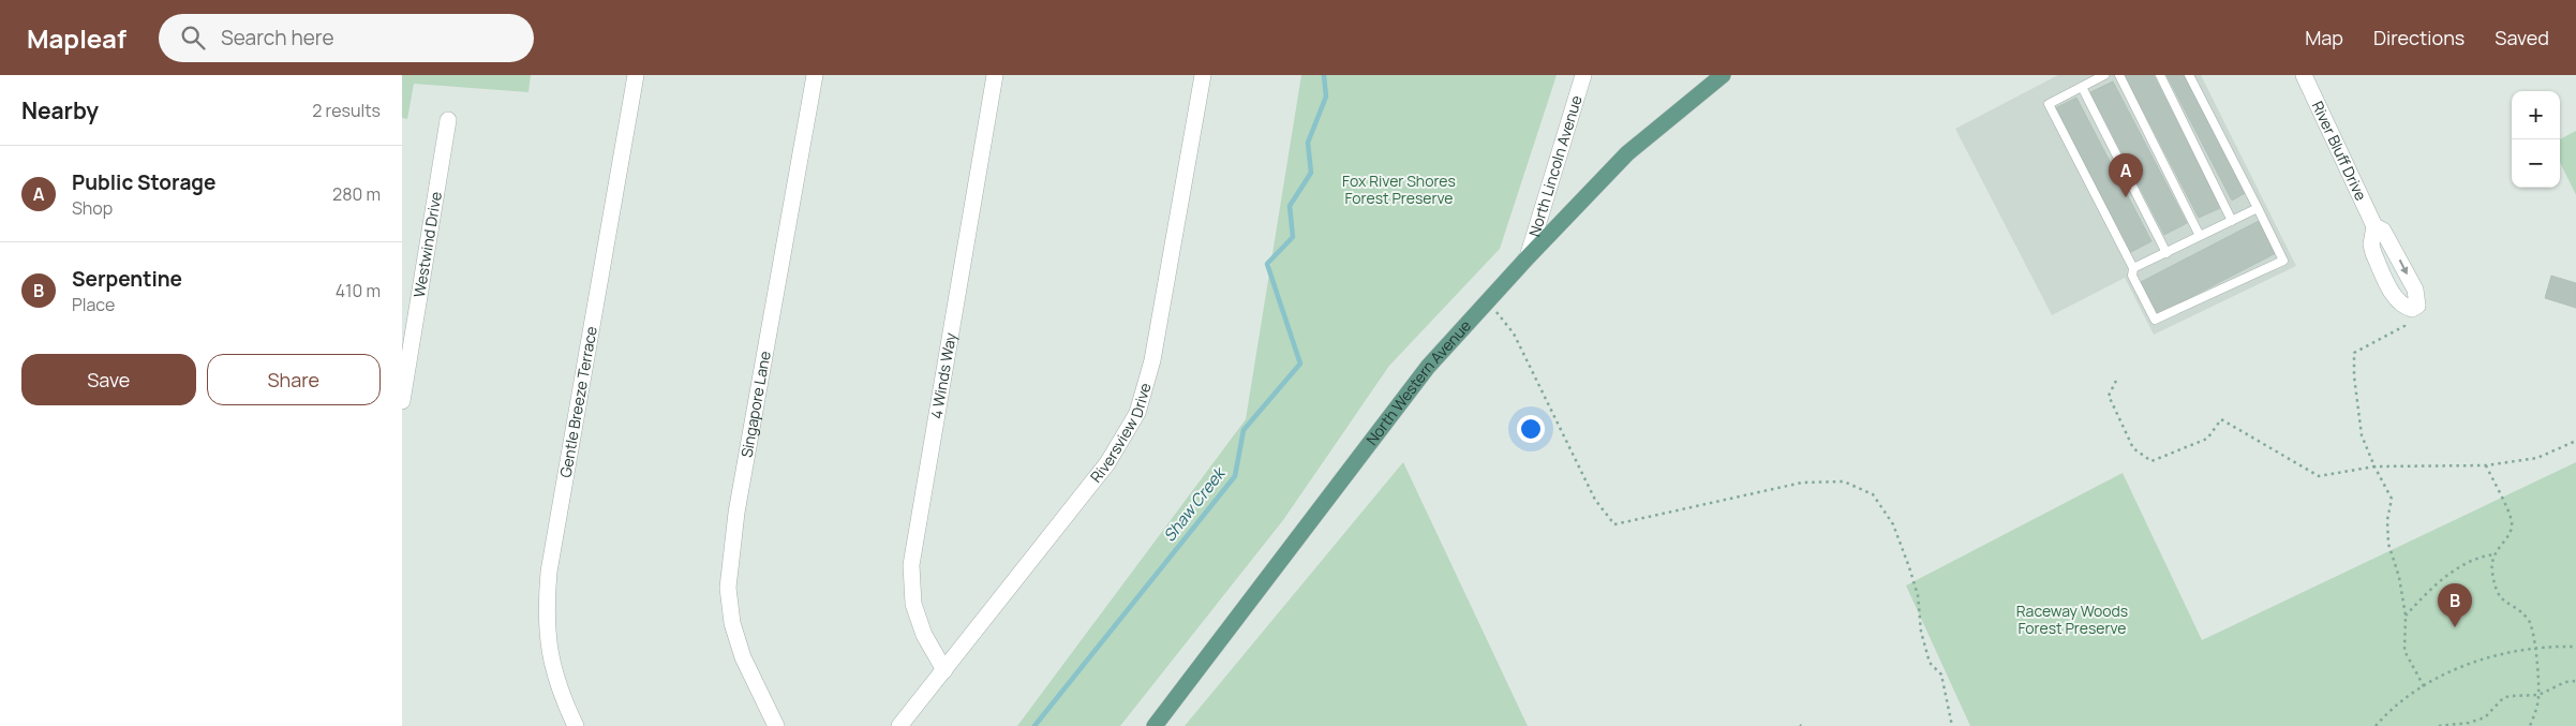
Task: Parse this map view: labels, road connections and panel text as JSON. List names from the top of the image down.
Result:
{
  "streets": {
    "main road": ["North Western Avenue"],
    "street": [
      "River Bluff Drive",
      "North Lincoln Avenue",
      "Westwind Drive",
      "4 Winds Way",
      "Gentle Breeze Terrace",
      "Singapore Lane",
      "Riversview Drive"
    ]
  },
  "crossings": [
    ["North Lincoln Avenue", "North Western Avenue"],
    ["4 Winds Way", "Riversview Drive"]
  ],
  "water": ["Shaw Creek"],
  "parks": ["Fox River Shores Forest Preserve", "Raceway Woods Forest Preserve"],
  "page": {
    "header": "Mapleaf",
    "search": "Search here",
    "nav": ["Map", "Directions", "Saved"],
    "heading": ["Nearby", "2 results"],
    "map_buttons": ["+", "−"],
    "list": [
      {
        "mark": "A",
        "name": "Public Storage",
        "note": "Shop",
        "value": "280 m"
      },
      {
        "mark": "B",
        "name": "Serpentine",
        "note": "Place",
        "value": "410 m"
      }
    ],
    "pins": ["A", "B"],
    "buttons": ["Save", "Share"]
  }
}
